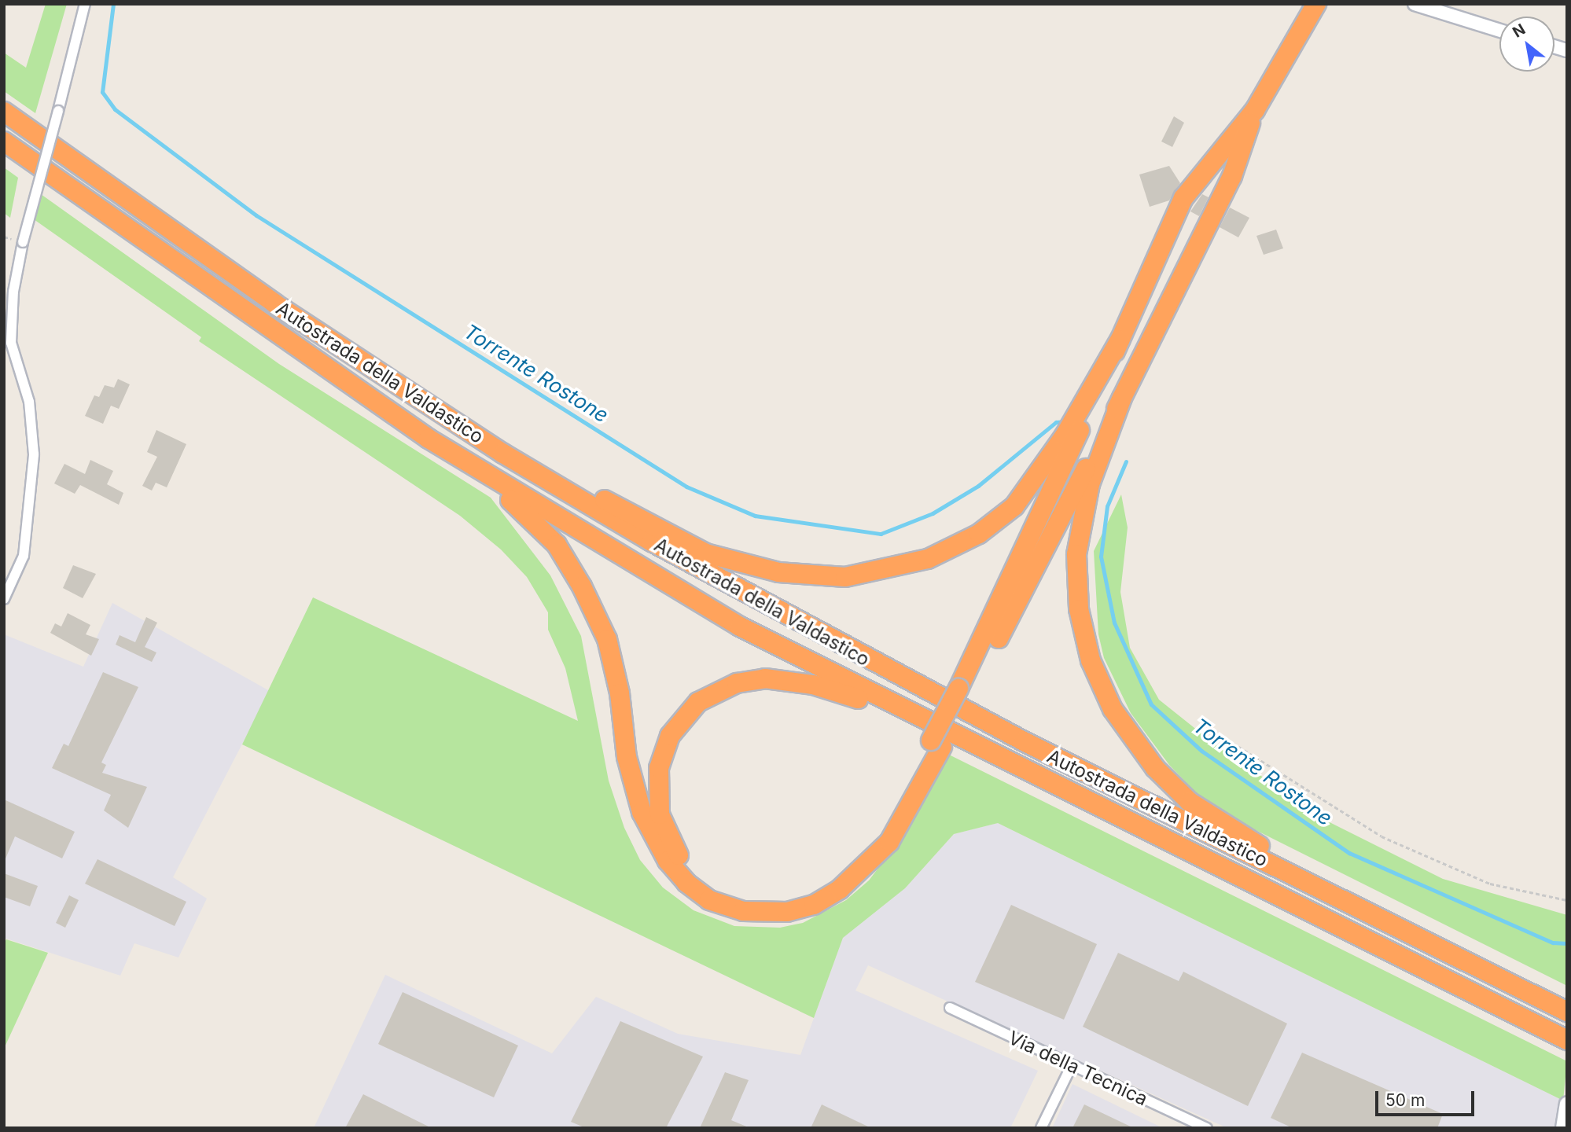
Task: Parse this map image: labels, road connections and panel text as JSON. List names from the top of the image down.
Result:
{
  "streets": {
    "highway": ["Autostrada della Valdastico"],
    "street": ["Via della Tecnica"]
  },
  "water": ["Torrente Rostone"],
  "scale_bar": "50 m",
  "north": "top left"
}
